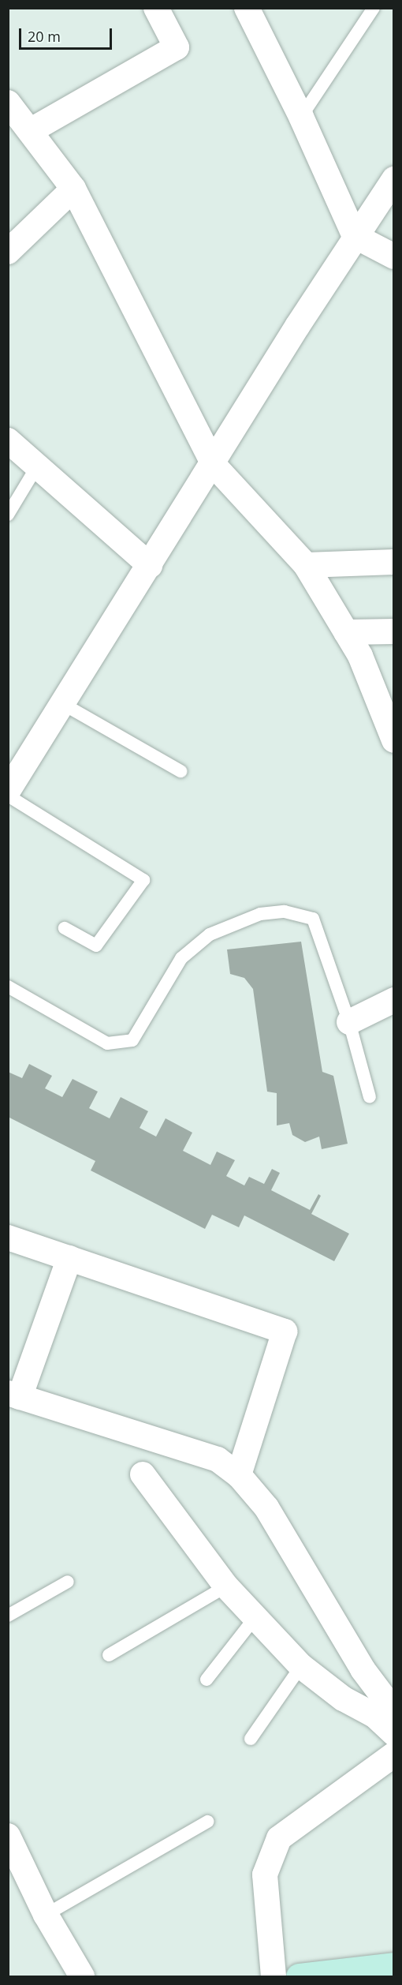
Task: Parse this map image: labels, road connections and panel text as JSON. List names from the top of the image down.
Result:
{
  "scale_bar": "20 m"
}
